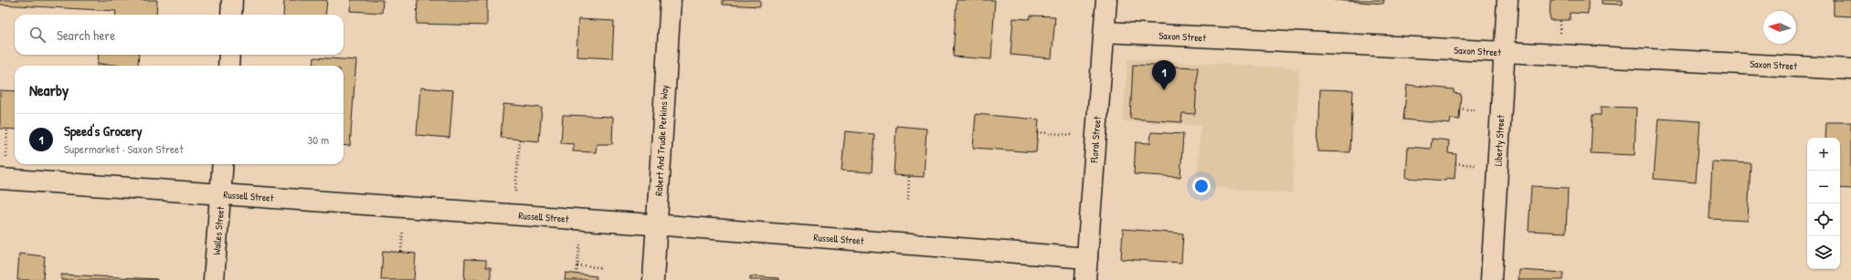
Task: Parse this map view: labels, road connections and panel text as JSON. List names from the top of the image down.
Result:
{
  "streets": {
    "street": [
      "Saxon Street",
      "Floral Street",
      "Robert And Trudie Perkins Way",
      "Liberty Street",
      "Russell Street",
      "Wailes Street"
    ]
  },
  "crossings": [
    ["Saxon Street", "Floral Street"],
    ["Saxon Street", "Liberty Street"],
    ["Floral Street", "Russell Street"],
    ["Robert And Trudie Perkins Way", "Russell Street"],
    ["Russell Street", "Wailes Street"]
  ],
  "north": "left",
  "page": {
    "search": "Search here",
    "pins": "1",
    "heading": "Nearby",
    "list": [
      {
        "mark": "1",
        "name": "Speed's Grocery",
        "note": "Supermarket · Saxon Street",
        "value": "30 m"
      }
    ],
    "map_buttons": ["+", "−"]
  }
}
